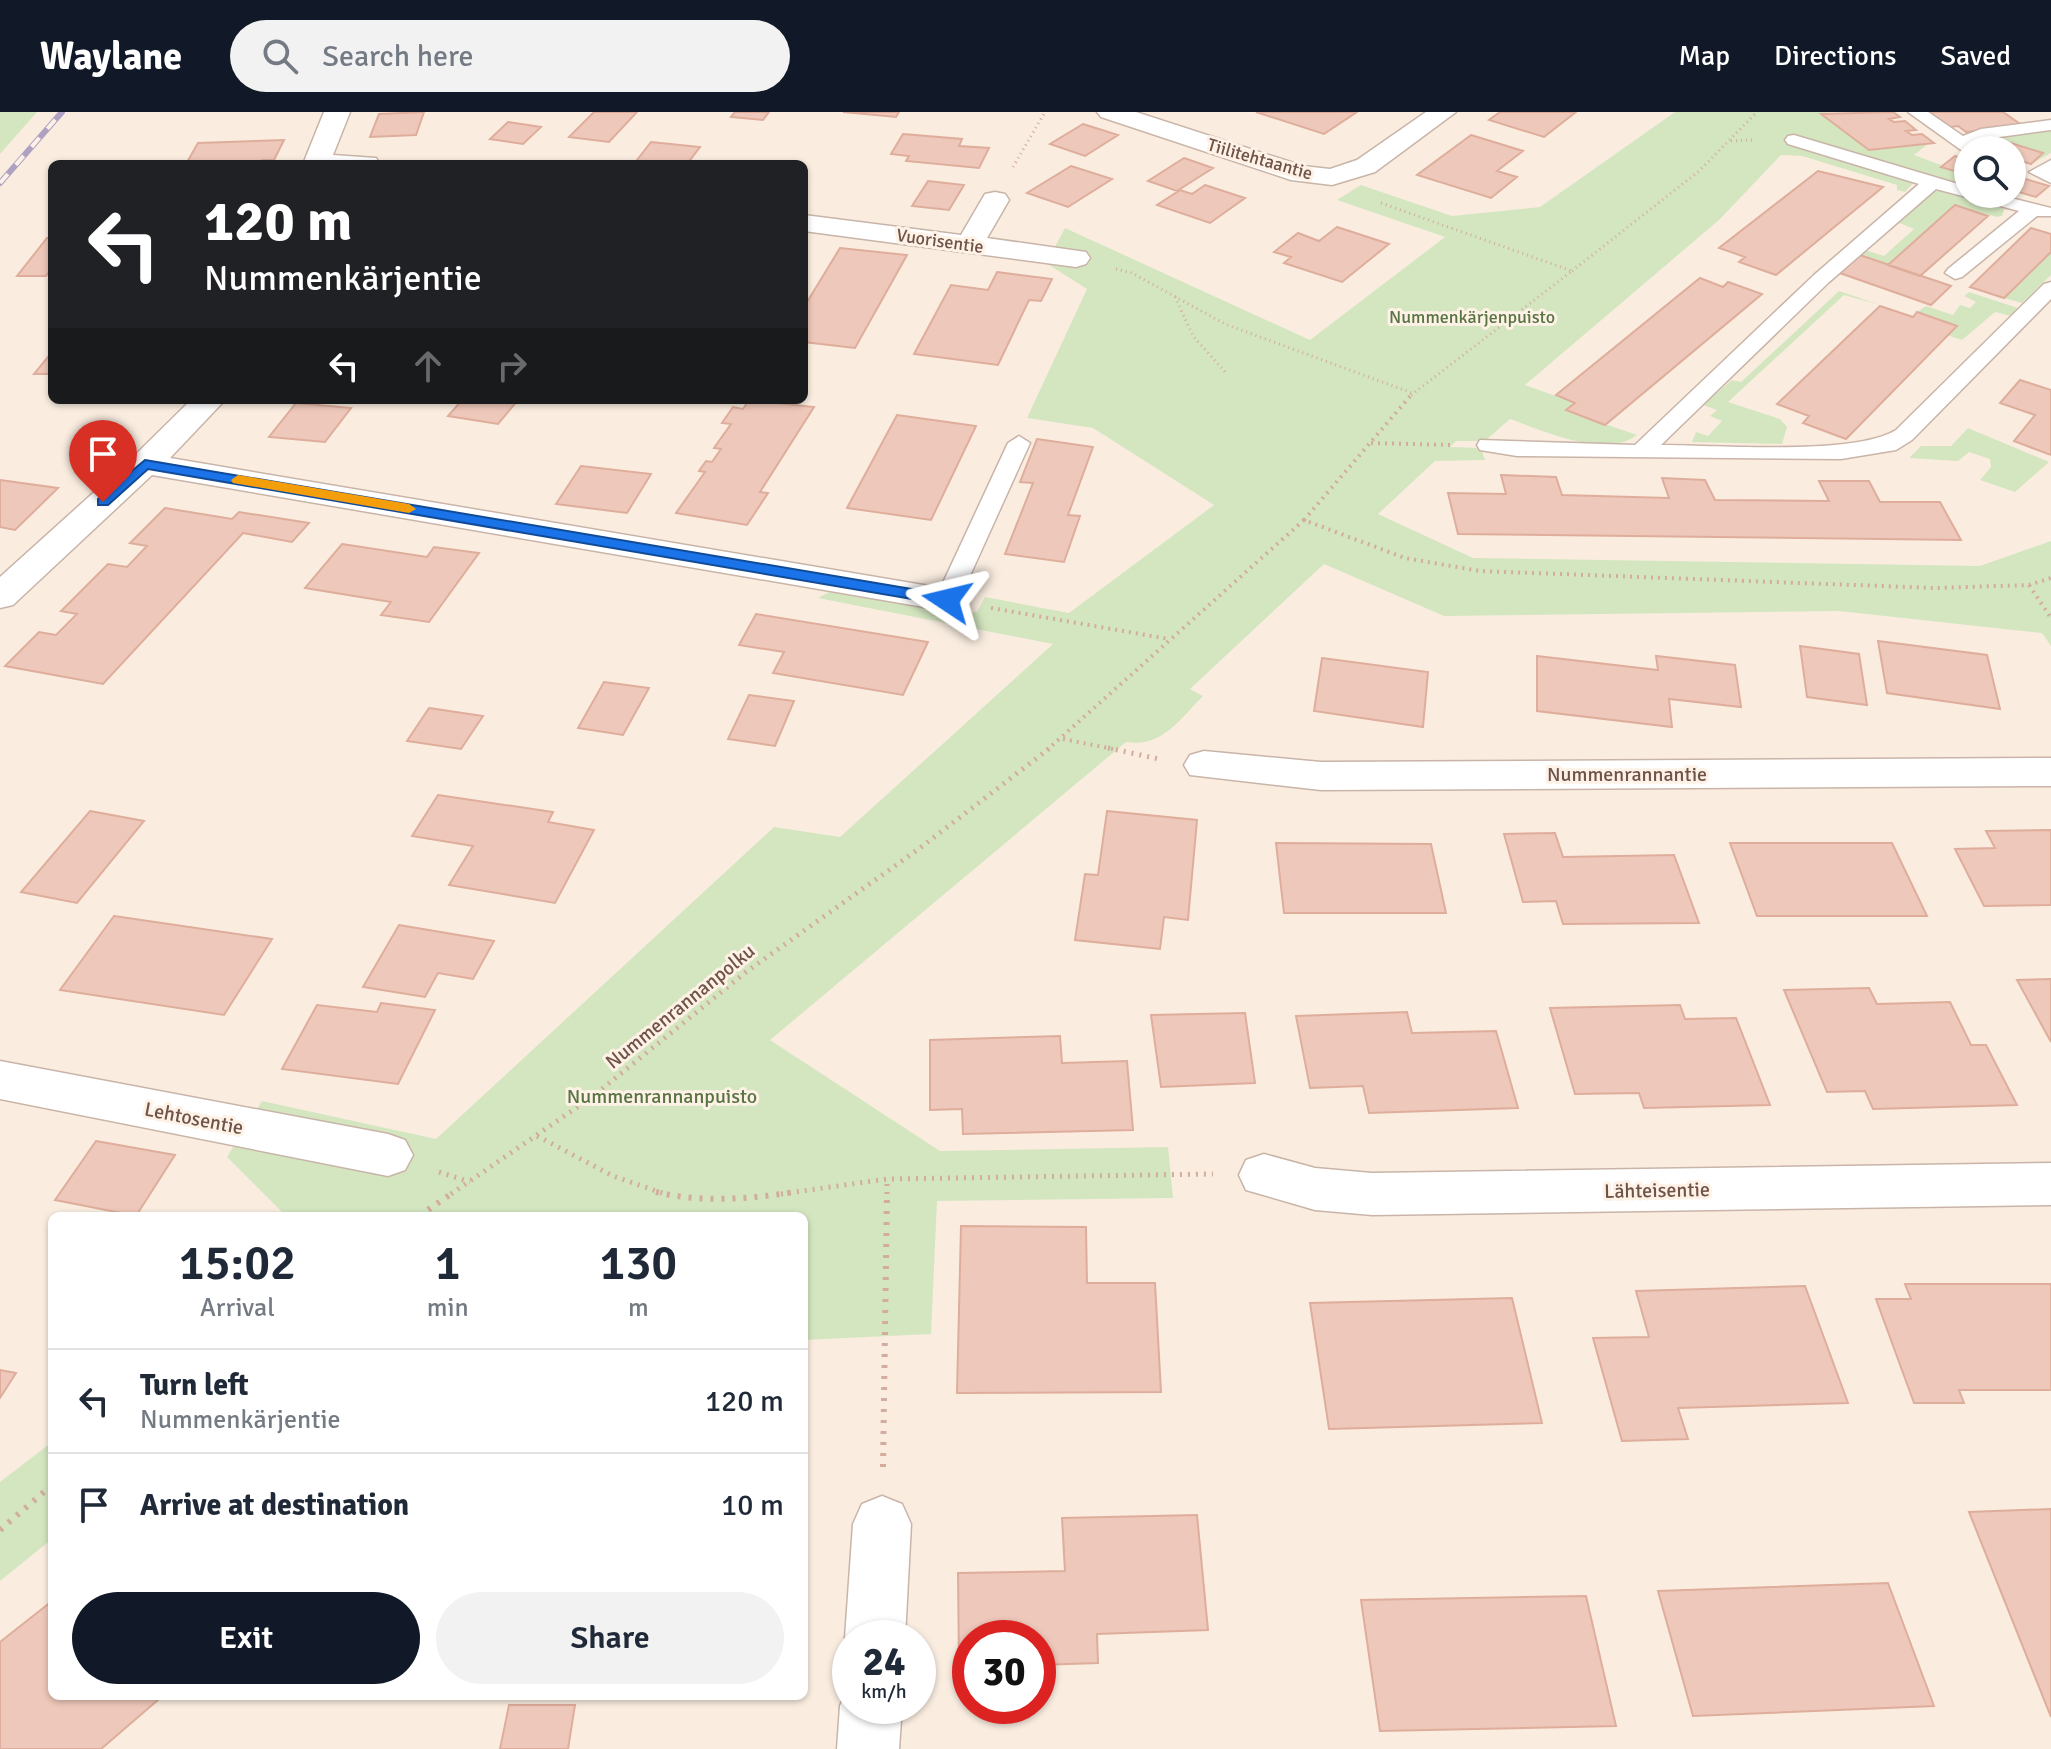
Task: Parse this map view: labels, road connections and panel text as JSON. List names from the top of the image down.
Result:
{
  "streets": {
    "street": [
      "Tiilitehtaantie",
      "Vuorisentie",
      "Nummenrannantie",
      "Lehtosentie",
      "Lähteisentie"
    ],
    "path": ["Nummenrannanpolku"]
  },
  "parks": ["Nummenkärjenpuisto", "Nummenrannanpuisto"],
  "page": {
    "header": "Waylane",
    "search": "Search here",
    "nav": ["Map", "Directions", "Saved"],
    "turn": ["120 m", "Nummenkärjentie"],
    "eta": [
      "15:02",
      "Arrival",
      "1",
      "min",
      "130",
      "m"
    ],
    "list": [
      {
        "name": "Turn left",
        "note": "Nummenkärjentie",
        "value": "120 m"
      },
      {
        "name": "Arrive at destination",
        "value": "10 m"
      }
    ],
    "buttons": ["Exit", "Share"],
    "speed": "24 km/h",
    "limit": "30"
  }
}
